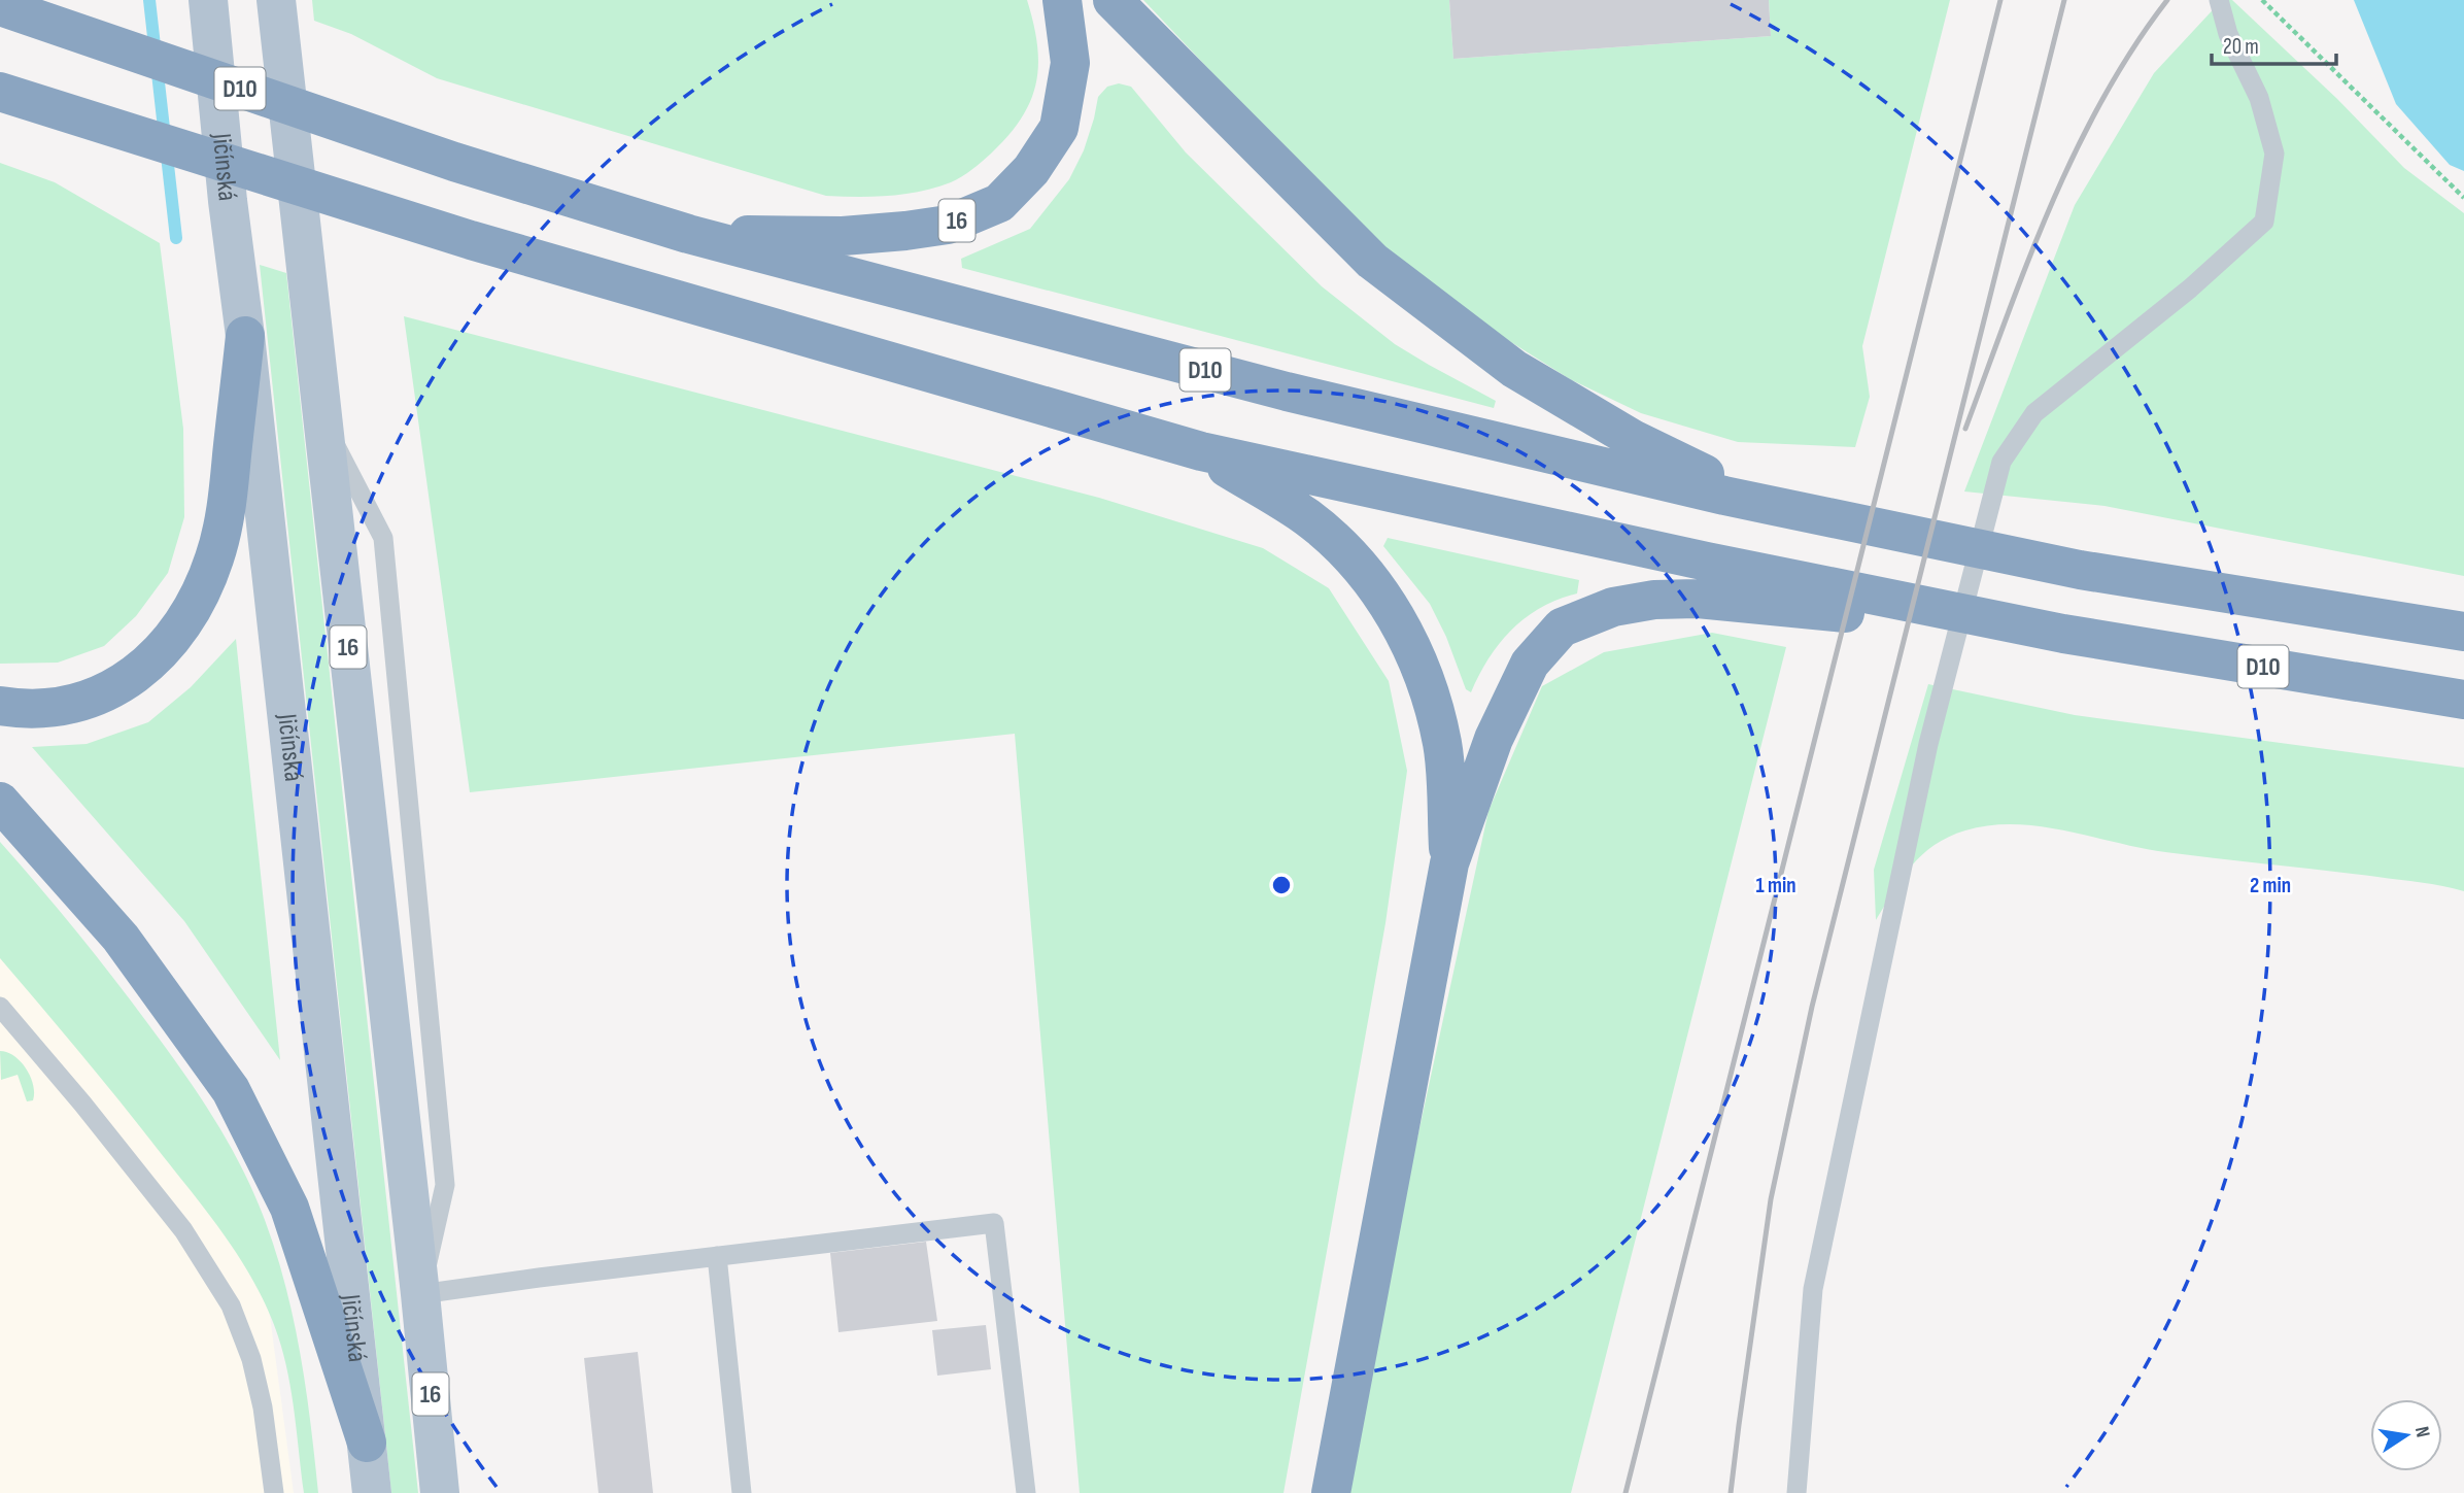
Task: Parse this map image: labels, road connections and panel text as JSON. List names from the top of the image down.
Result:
{
  "streets": {
    "highway": ["D10", "16"],
    "main road": ["Jičínská"]
  },
  "crossings": [
    ["D10", "16"]
  ],
  "scale_bar": "20 m",
  "north": "right",
  "rings": ["1 min", "2 min"]
}
